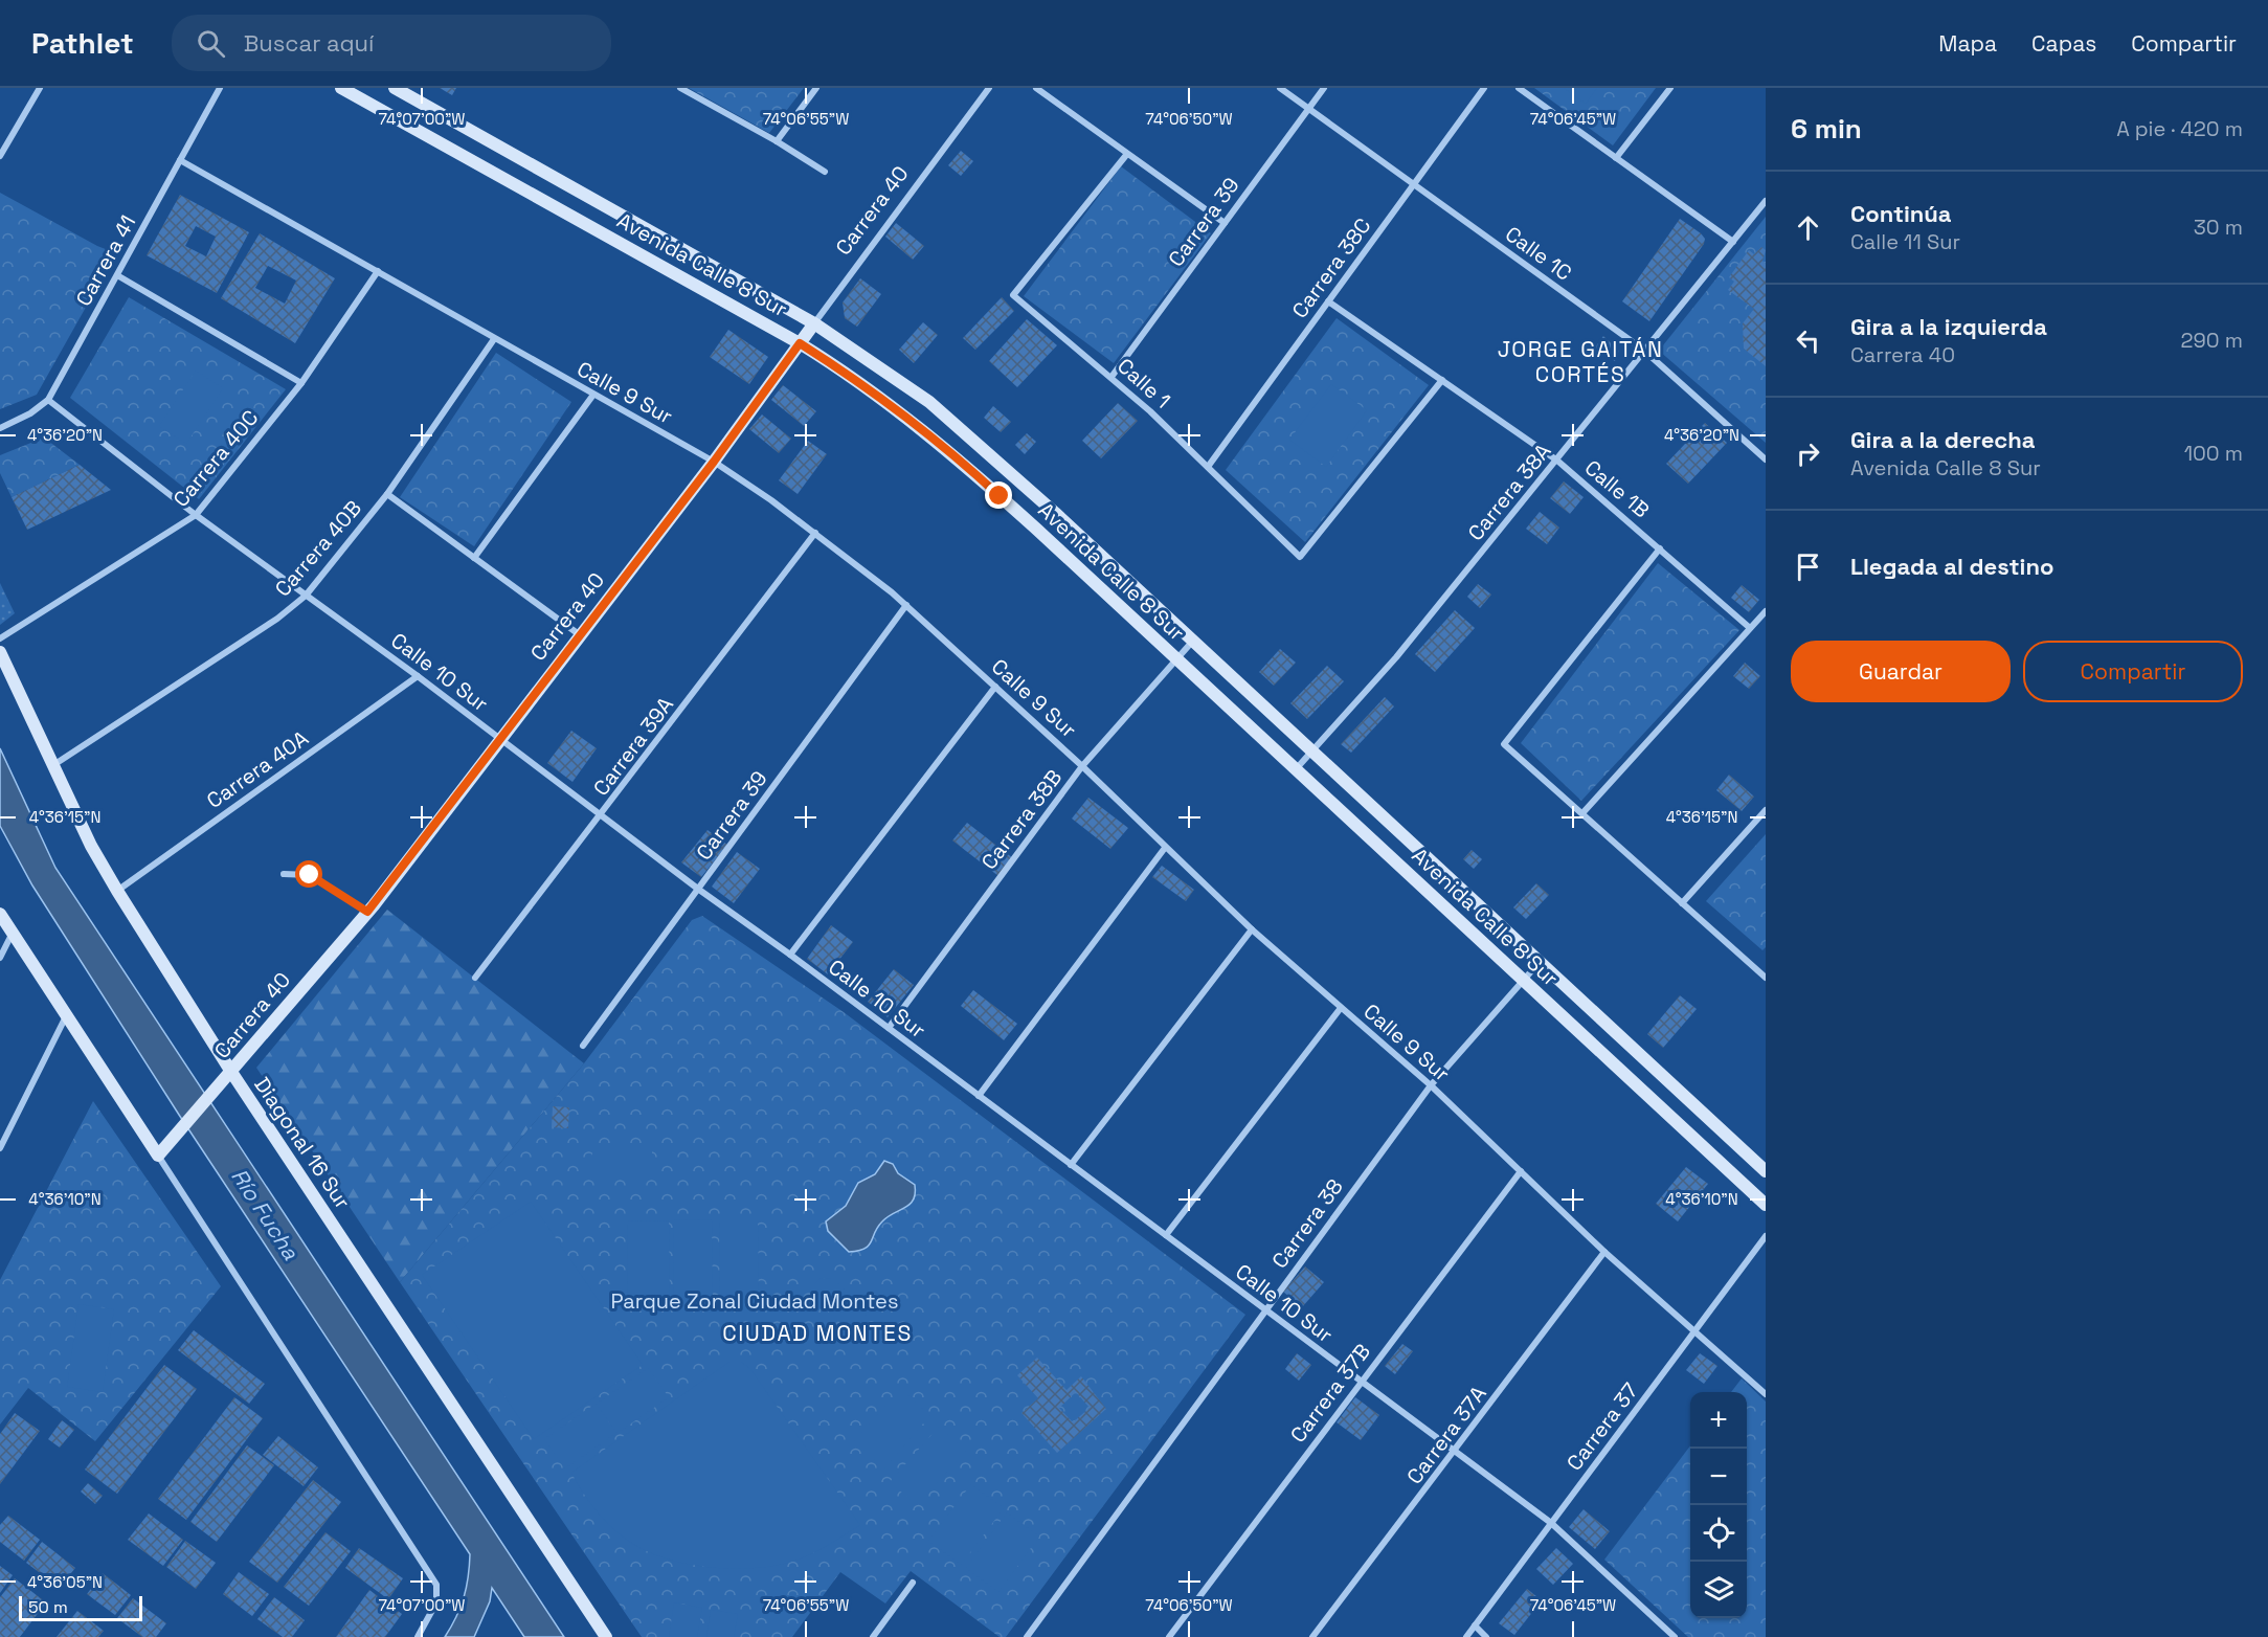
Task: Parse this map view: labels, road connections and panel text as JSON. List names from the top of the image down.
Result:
{
  "streets": {
    "main road": ["Carrera 40", "Avenida Calle 8 Sur", "Diagonal 16 Sur"],
    "street": [
      "Carrera 39",
      "Calle 1C",
      "Carrera 41",
      "Carrera 38C",
      "Calle 1",
      "Calle 9 Sur",
      "Carrera 40C",
      "Calle 1B",
      "Carrera 38A",
      "Carrera 40B",
      "Calle 10 Sur",
      "Carrera 39A",
      "Carrera 40A",
      "Carrera 38B",
      "Carrera 38",
      "Carrera 37B",
      "Carrera 37",
      "Carrera 37A"
    ]
  },
  "crossings": [
    ["Carrera 40", "Avenida Calle 8 Sur"],
    ["Carrera 40", "Calle 9 Sur"],
    ["Carrera 40", "Calle 10 Sur"],
    ["Carrera 40", "Diagonal 16 Sur"],
    ["Carrera 39", "Calle 1C"],
    ["Carrera 39", "Calle 1"],
    ["Carrera 39", "Calle 9 Sur"],
    ["Carrera 39", "Calle 10 Sur"],
    ["Calle 1C", "Carrera 38C"],
    ["Calle 1C", "Carrera 38A"],
    ["Carrera 41", "Calle 9 Sur"],
    ["Carrera 41", "Calle 10 Sur"],
    ["Avenida Calle 8 Sur", "Carrera 38A"],
    ["Avenida Calle 8 Sur", "Carrera 38B"],
    ["Avenida Calle 8 Sur", "Carrera 38"],
    ["Carrera 38C", "Calle 1"],
    ["Carrera 38C", "Calle 1B"],
    ["Calle 1", "Calle 1B"],
    ["Calle 9 Sur", "Carrera 40C"],
    ["Calle 9 Sur", "Carrera 40B"],
    ["Calle 9 Sur", "Carrera 39A"],
    ["Calle 9 Sur", "Carrera 38B"],
    ["Calle 9 Sur", "Carrera 38"],
    ["Calle 9 Sur", "Carrera 37B"],
    ["Calle 9 Sur", "Carrera 37"],
    ["Calle 9 Sur", "Carrera 37A"],
    ["Carrera 40C", "Calle 10 Sur"],
    ["Calle 1B", "Carrera 38A"],
    ["Carrera 40B", "Calle 10 Sur"],
    ["Carrera 40B", "Diagonal 16 Sur"],
    ["Calle 10 Sur", "Carrera 39A"],
    ["Calle 10 Sur", "Carrera 40A"],
    ["Calle 10 Sur", "Carrera 38B"],
    ["Calle 10 Sur", "Carrera 38"],
    ["Calle 10 Sur", "Carrera 37B"],
    ["Calle 10 Sur", "Carrera 37"],
    ["Calle 10 Sur", "Carrera 37A"],
    ["Carrera 40A", "Diagonal 16 Sur"]
  ],
  "districts": ["JORGE GAITÁN CORTÉS", "CIUDAD MONTES"],
  "water": ["Río Fucha"],
  "parks": ["Parque Zonal Ciudad Montes"],
  "scale_bar": "50 m",
  "page": {
    "header": "Pathlet",
    "search": "Buscar aquí",
    "nav": ["Mapa", "Capas", "Compartir"],
    "heading": ["6 min", "A pie · 420 m"],
    "list": [
      ["Continúa", "Calle 11 Sur", "30 m"],
      ["Gira a la izquierda", "Carrera 40", "290 m"],
      ["Gira a la derecha", "Avenida Calle 8 Sur", "100 m"],
      "Llegada al destino"
    ],
    "buttons": ["Guardar", "Compartir"],
    "map_buttons": ["+", "−"],
    "scale": "50 m"
  },
  "coordinates": [
    "74°07'00\"W",
    "74°06'55\"W",
    "74°06'50\"W",
    "74°06'45\"W",
    "4°36'20\"N",
    "4°36'15\"N",
    "4°36'10\"N",
    "4°36'05\"N"
  ]
}
